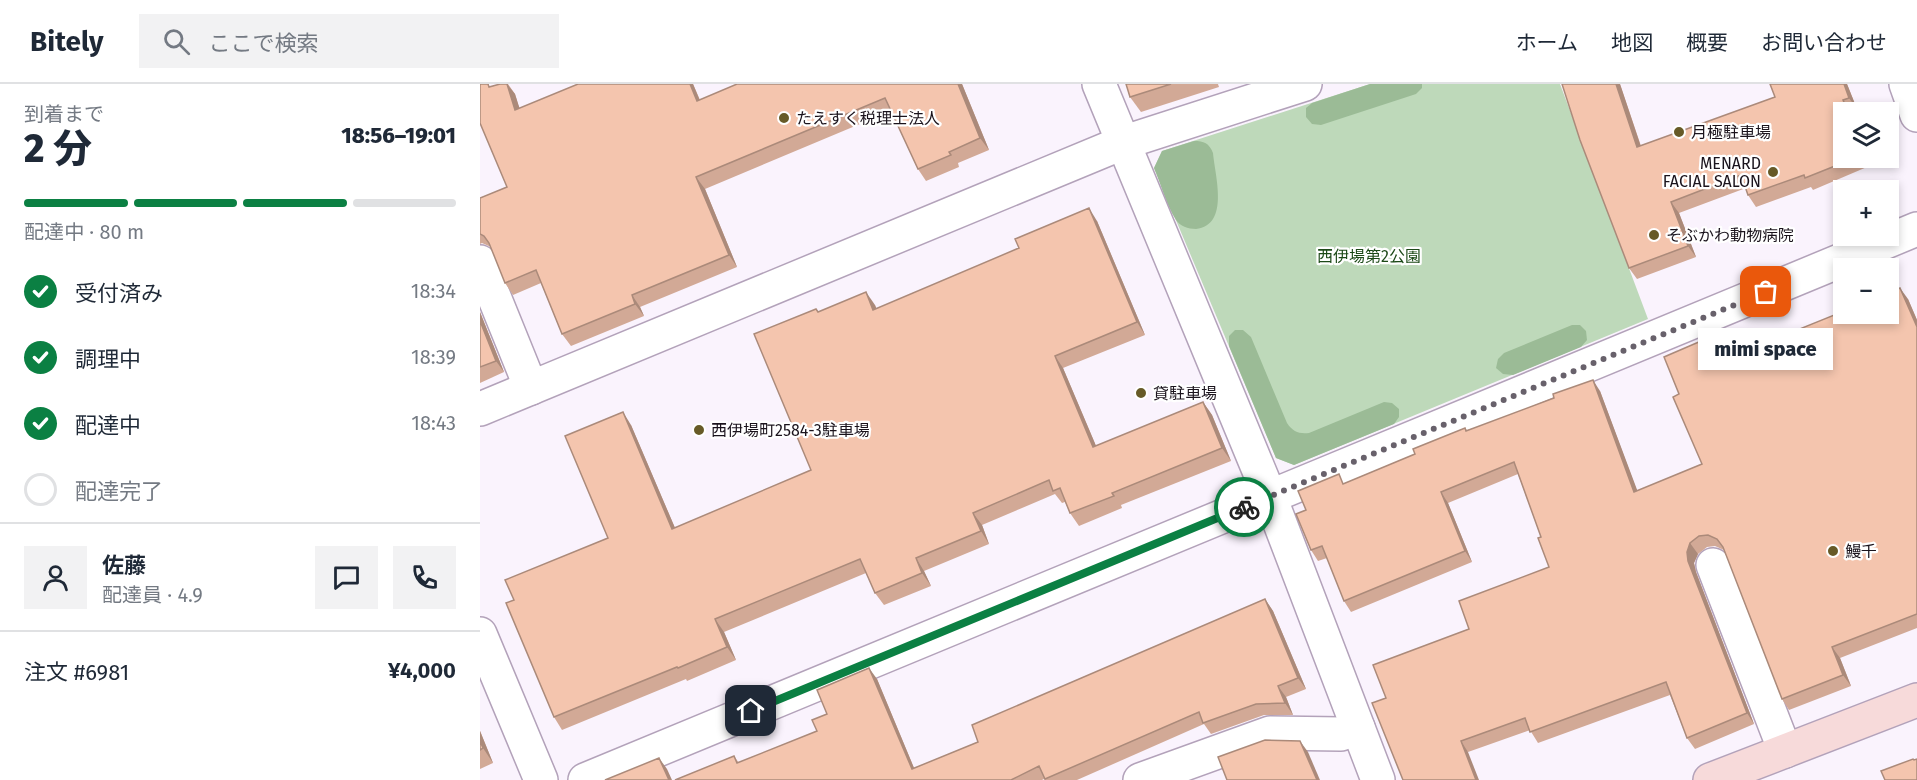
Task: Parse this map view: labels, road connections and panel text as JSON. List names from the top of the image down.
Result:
{
  "parks": ["西伊場第2公園"],
  "places": [
    "たえすく税理士法人",
    "月極駐車場",
    "MENARD FACIAL SALON",
    "そぶかわ動物病院",
    "mimi space",
    "貸駐車場",
    "西伊場町2584-3駐車場",
    "鰻千"
  ],
  "page": {
    "header": "Bitely",
    "search": "ここで検索",
    "nav": [
      "ホーム",
      "地図",
      "概要",
      "お問い合わせ"
    ],
    "heading": ["2 分", "到着まで", "18:56–19:01"],
    "panel": [
      "佐藤",
      "配達員 · 4.9",
      "注文 #6981",
      "¥4,000"
    ],
    "map_buttons": ["+", "−"],
    "bar": "配達中 · 80 m",
    "list": [
      ["受付済み", "18:34"],
      ["調理中", "18:39"],
      ["配達中", "18:43"],
      "配達完了"
    ],
    "bubble": "mimi space"
  }
}
